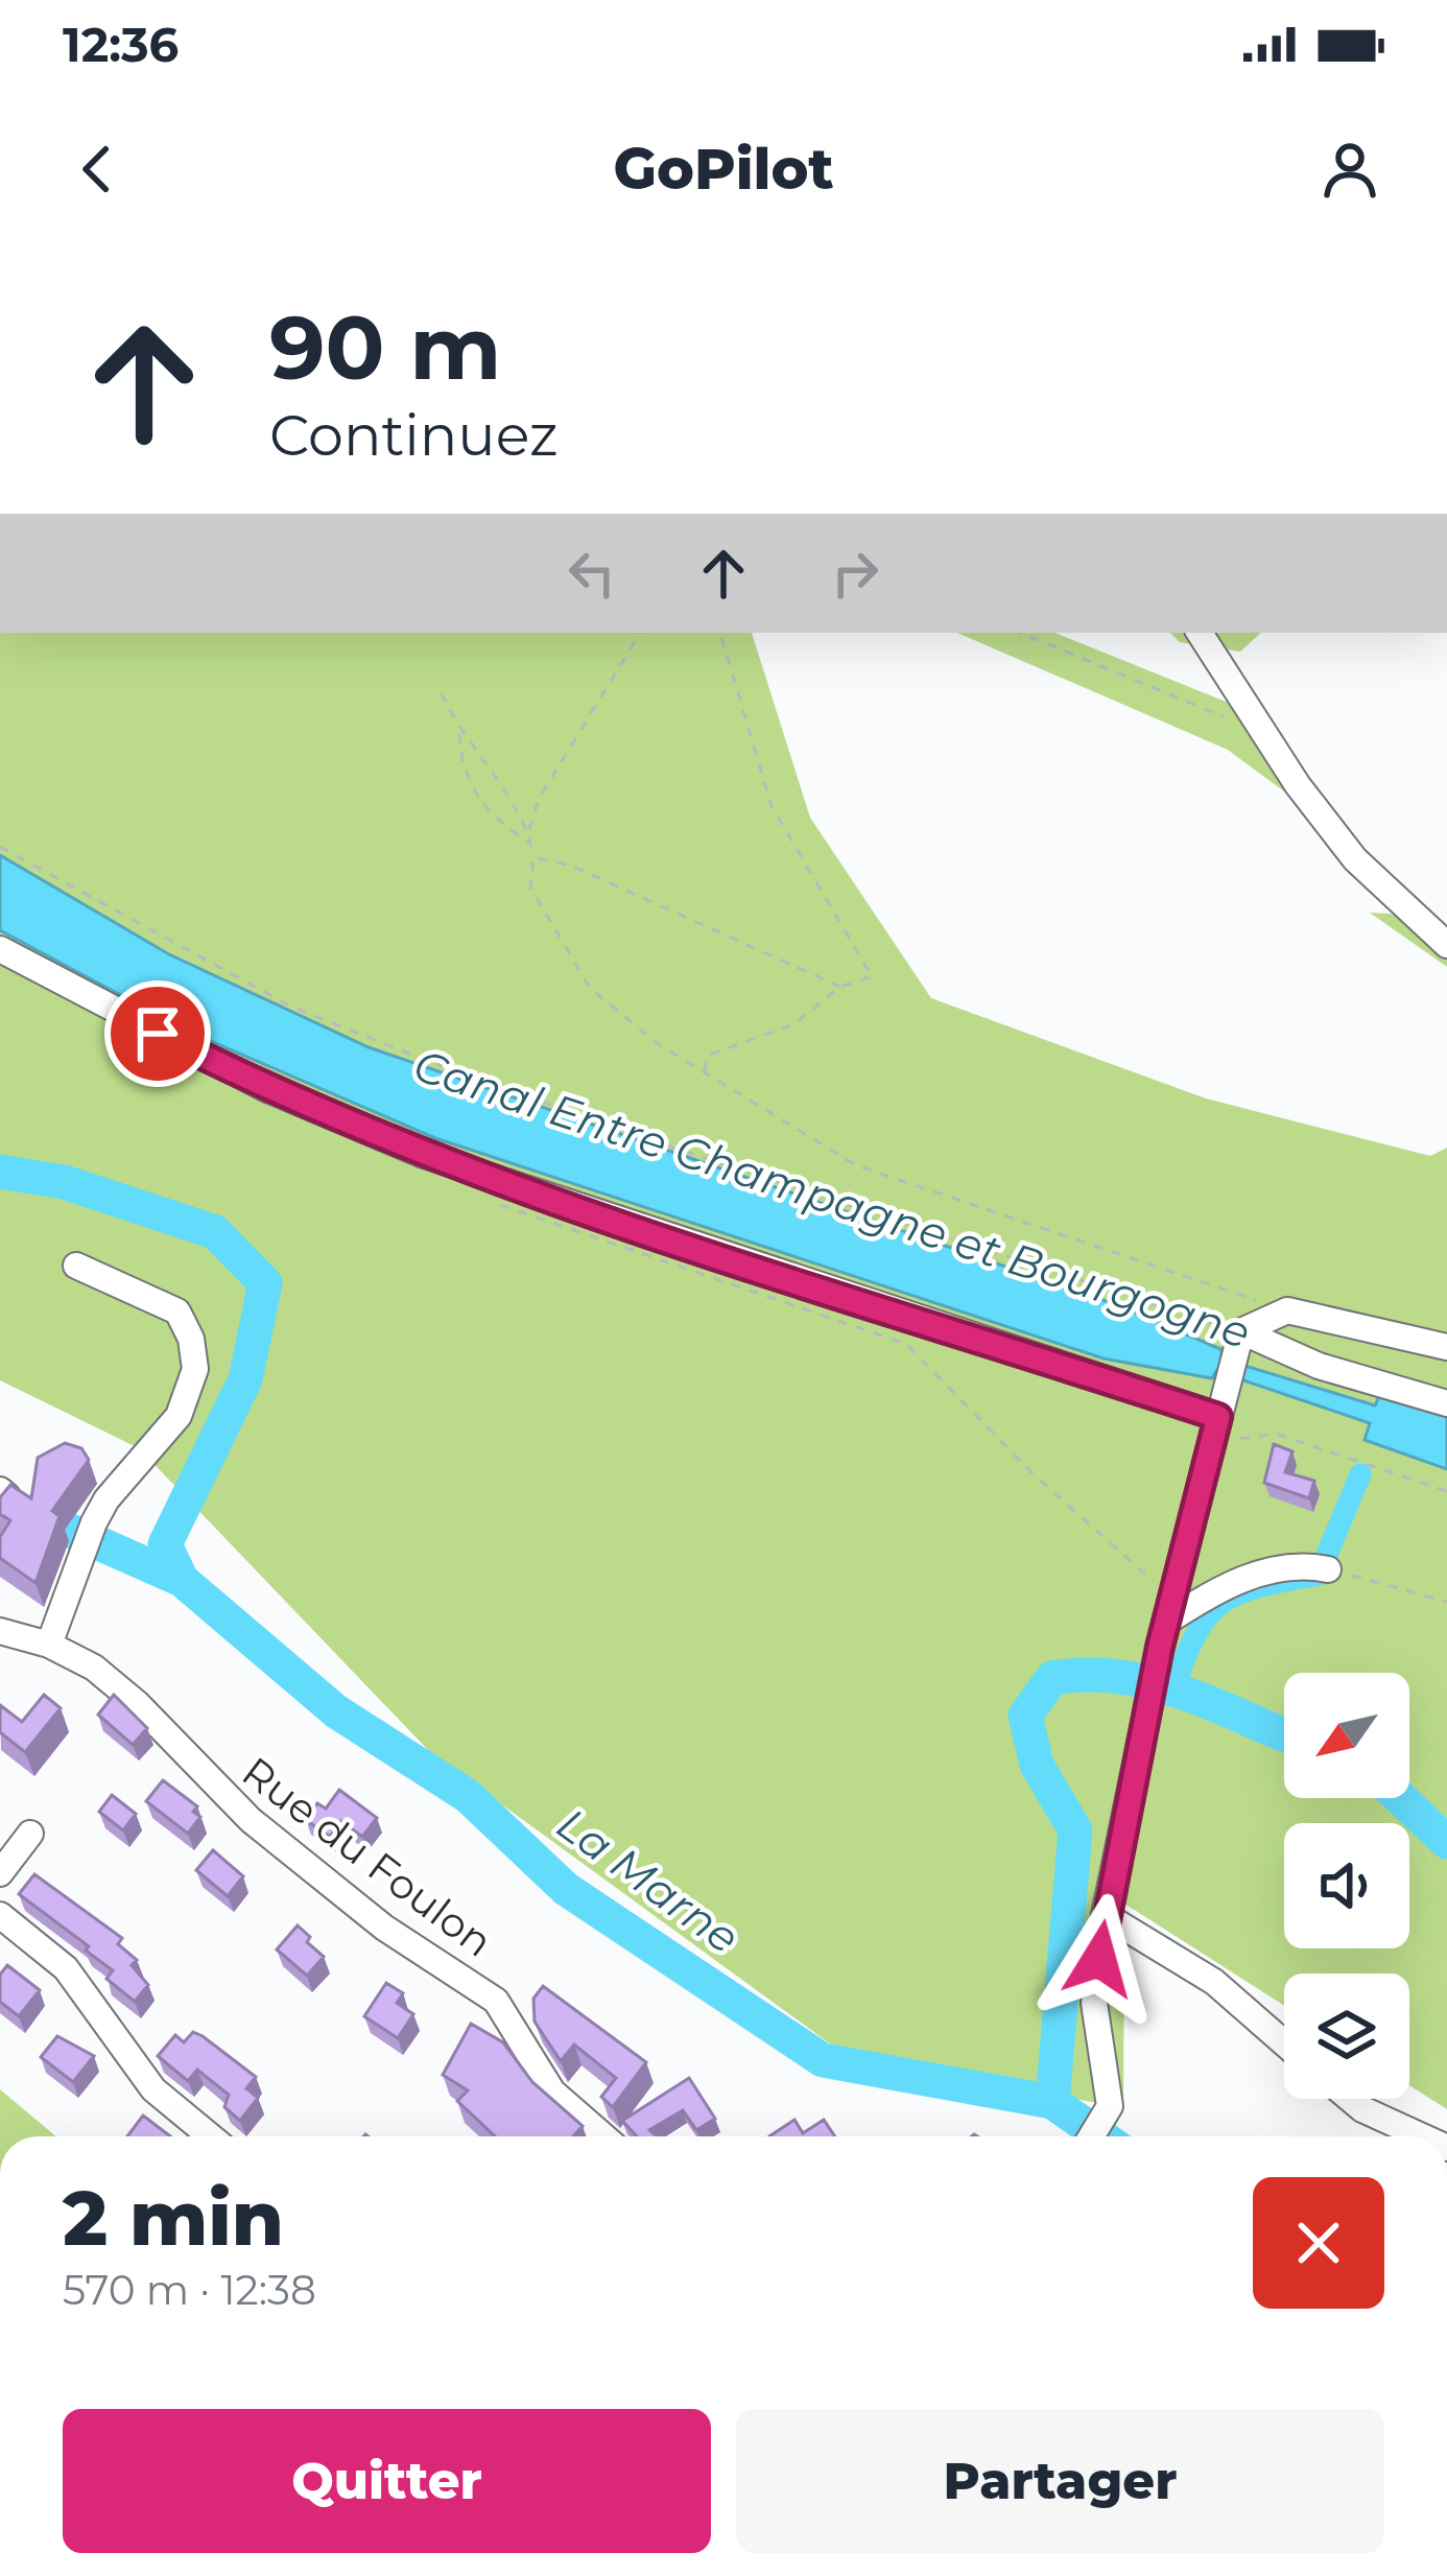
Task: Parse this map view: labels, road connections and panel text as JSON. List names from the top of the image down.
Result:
{
  "streets": {
    "street": ["Rue du Foulon"]
  },
  "water": ["Canal Entre Champagne et Bourgogne", "La Marne"],
  "north": "bottom left",
  "page": {
    "status": "12:36",
    "header": "GoPilot",
    "turn": ["90 m", "Continuez"],
    "heading": ["2 min", "570 m · 12:38"],
    "buttons": ["Quitter", "Partager"]
  }
}
